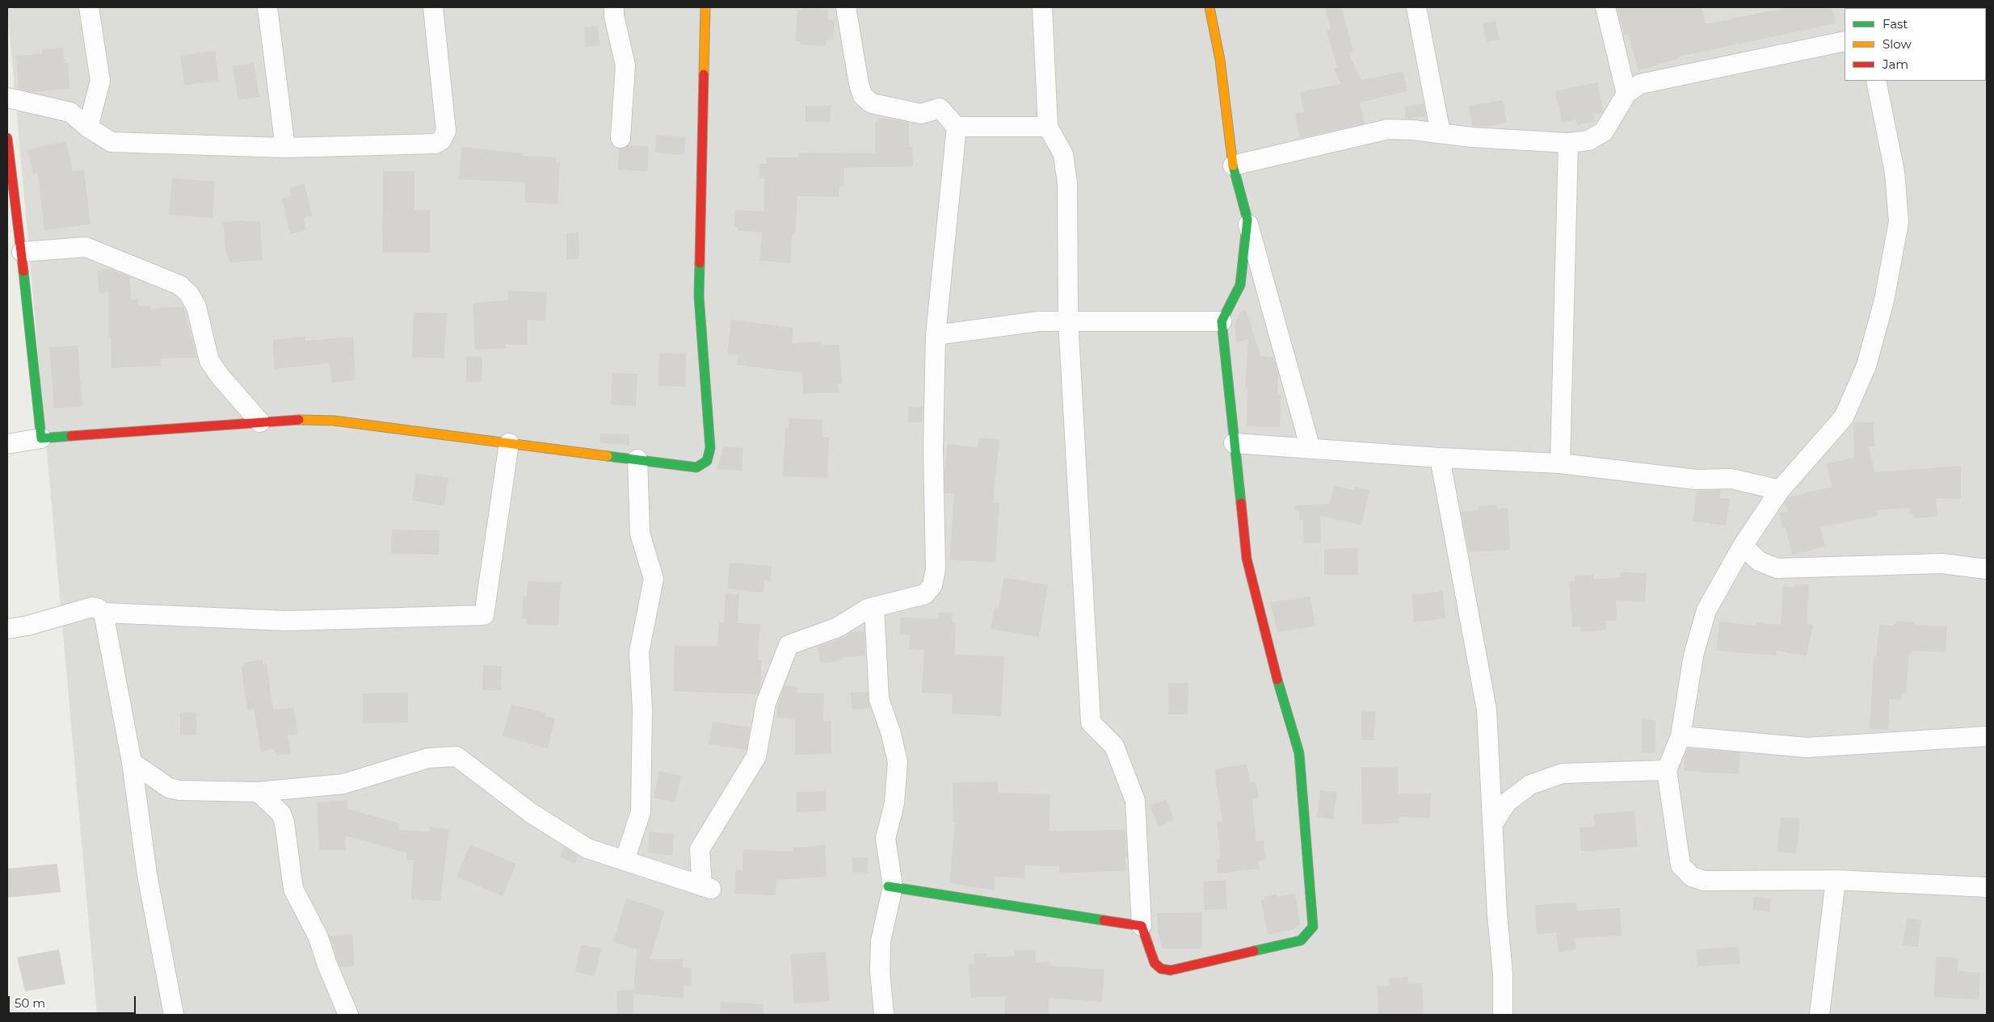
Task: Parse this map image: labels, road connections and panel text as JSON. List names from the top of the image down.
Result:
{
  "legend": ["Fast", "Slow", "Jam"],
  "scale_bar": "50 m"
}
